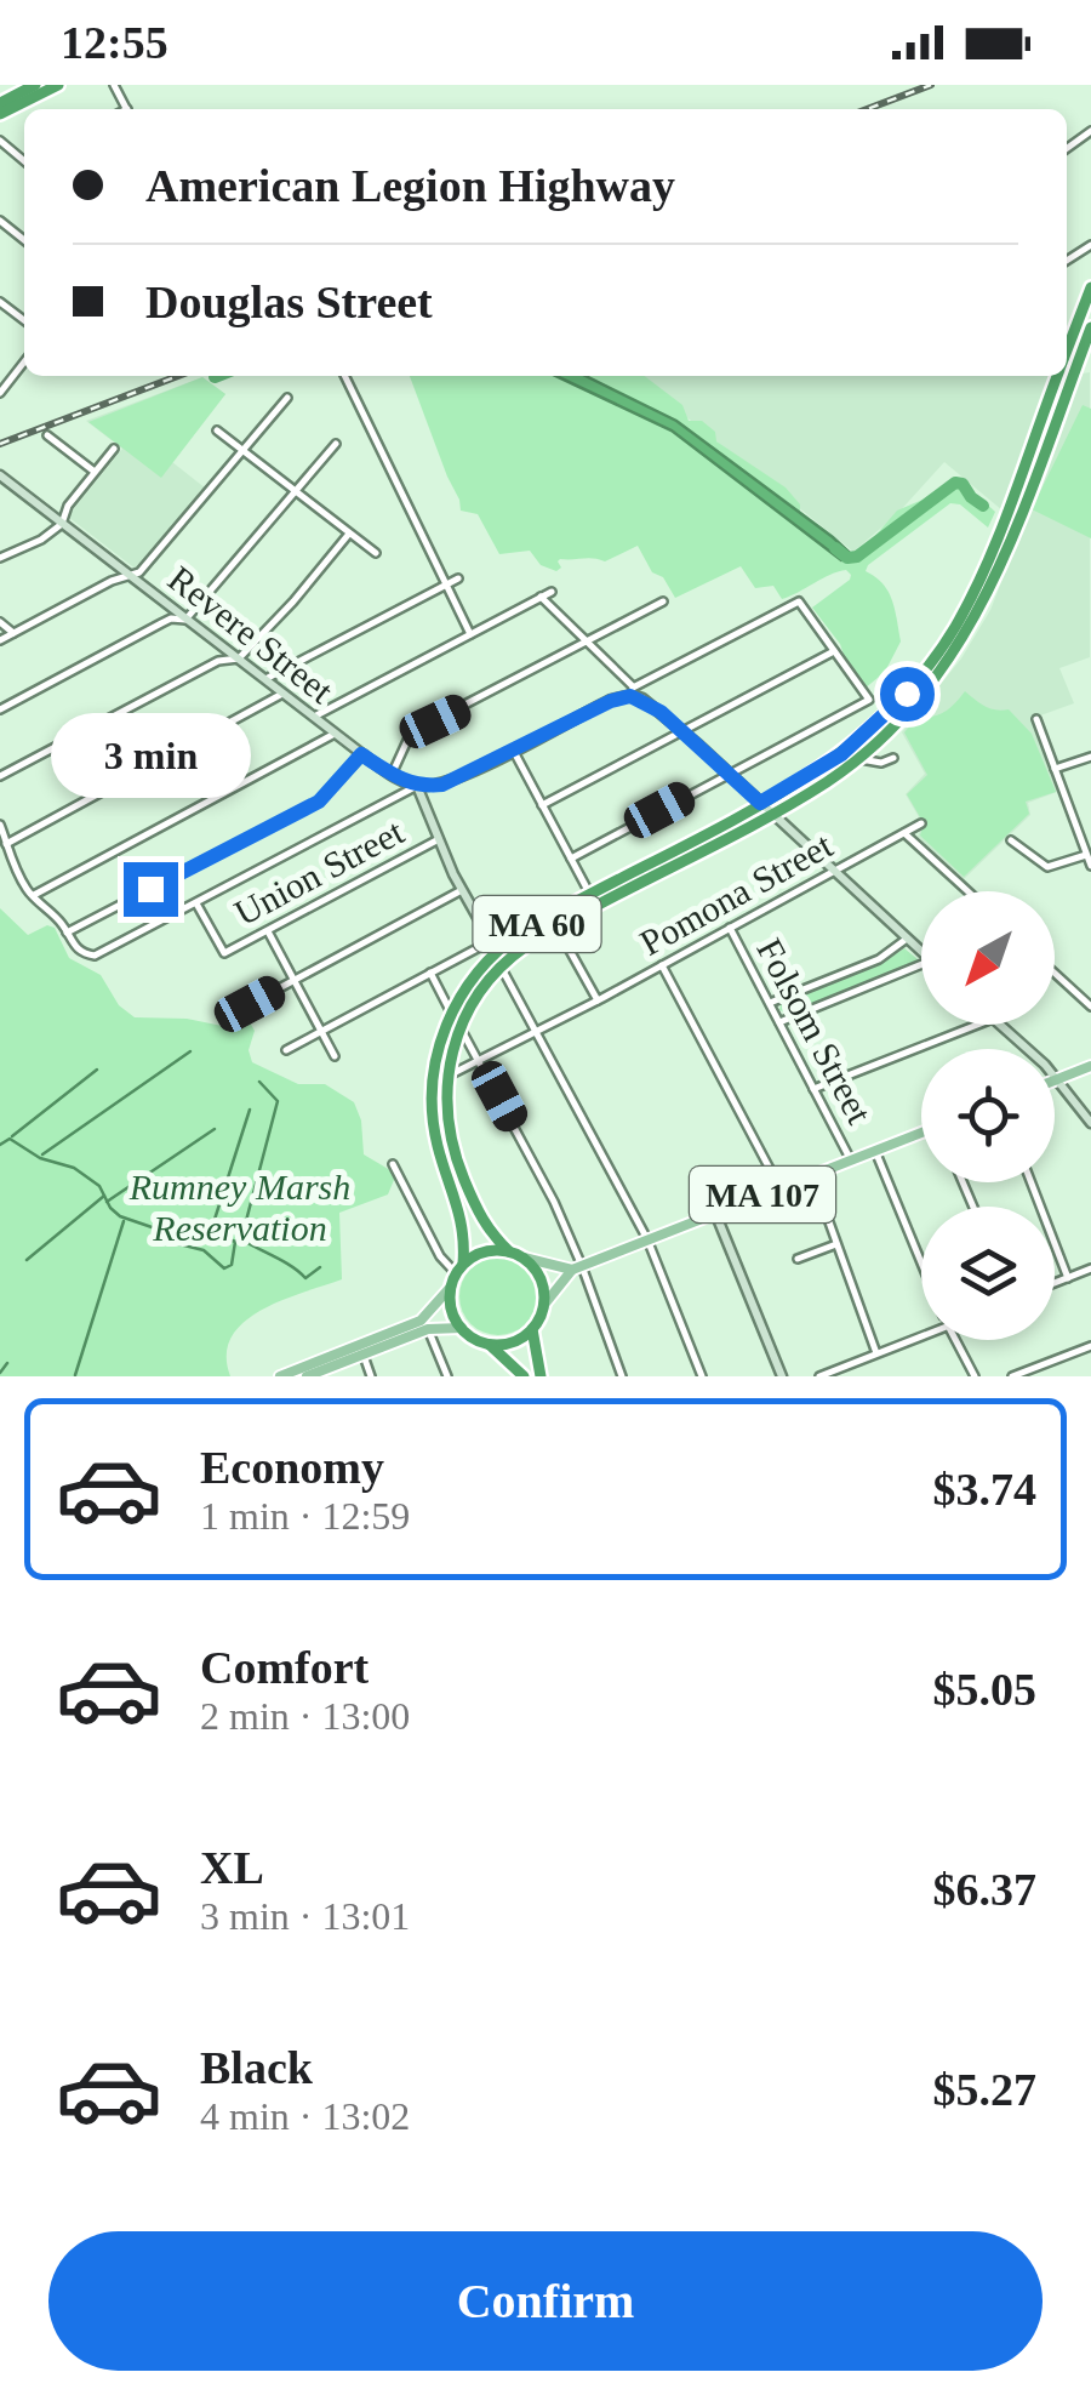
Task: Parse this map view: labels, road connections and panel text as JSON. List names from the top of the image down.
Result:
{
  "streets": {
    "highway": ["MA 60"],
    "main road": ["Revere Street", "MA 107"],
    "street": ["Union Street", "Pomona Street", "Folsom Street"]
  },
  "crossings": [
    ["Pomona Street", "MA 60"],
    ["Pomona Street", "Folsom Street"],
    ["MA 60", "MA 107"],
    ["Folsom Street", "MA 107"]
  ],
  "parks": ["Rumney Marsh Reservation"],
  "north": "bottom left",
  "page": {
    "status": "12:55",
    "banner": ["American Legion Highway", "Douglas Street"],
    "bubble": "3 min",
    "list": [
      {
        "name": "Economy",
        "note": "1 min · 12:59",
        "value": "$3.74"
      },
      {
        "name": "Comfort",
        "note": "2 min · 13:00",
        "value": "$5.05"
      },
      {
        "name": "XL",
        "note": "3 min · 13:01",
        "value": "$6.37"
      },
      {
        "name": "Black",
        "note": "4 min · 13:02",
        "value": "$5.27"
      }
    ],
    "buttons": "Confirm"
  }
}
